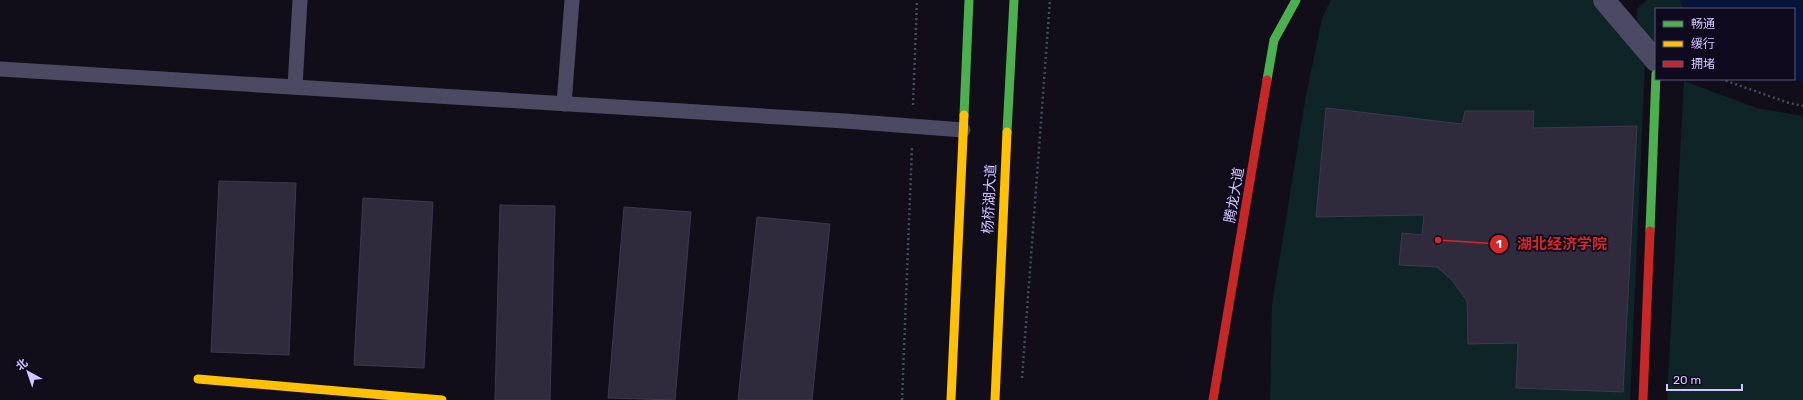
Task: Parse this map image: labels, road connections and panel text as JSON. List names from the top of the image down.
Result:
{
  "streets": {
    "street": ["腾龙大道", "杨桥湖大道"]
  },
  "places": ["湖北经济学院"],
  "legend": ["畅通", "缓行", "拥堵"],
  "scale_bar": "20 m",
  "north": "top left"
}
